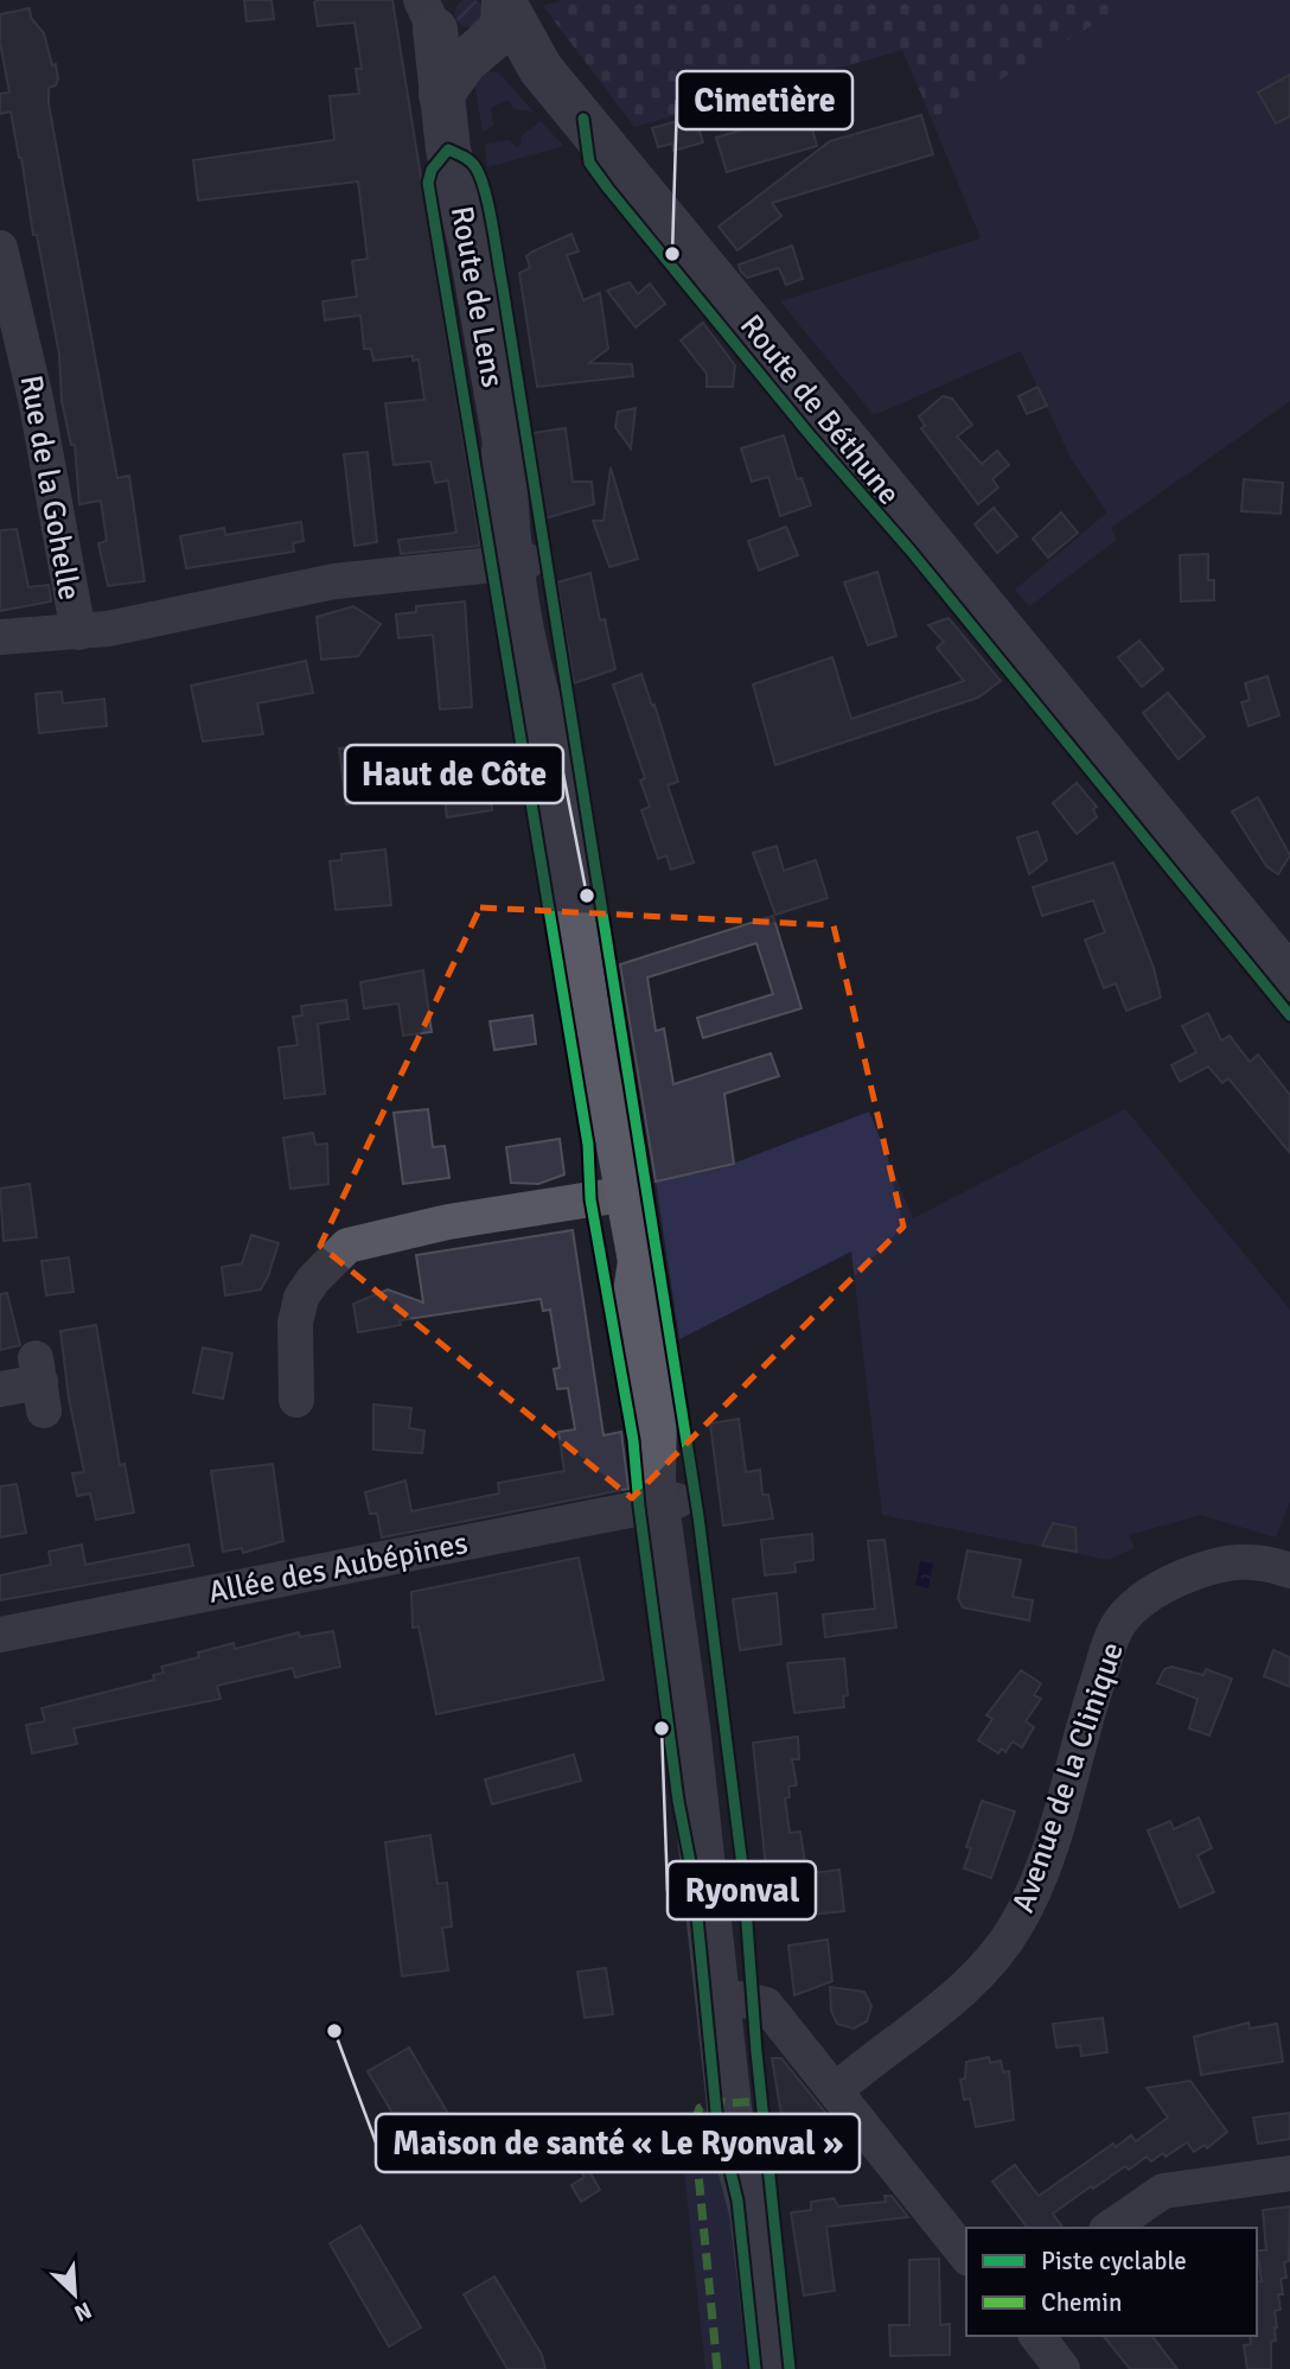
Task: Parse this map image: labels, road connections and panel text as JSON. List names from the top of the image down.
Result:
{
  "streets": {
    "main road": ["Route de Lens", "Route de Béthune"],
    "street": ["Rue de la Gohelle", "Allée des Aubépines", "Avenue de la Clinique"]
  },
  "crossings": [
    ["Route de Lens", "Allée des Aubépines"]
  ],
  "places": [
    "Cimetière",
    "Haut de Côte",
    "Ryonval",
    "Maison de santé « Le Ryonval »"
  ],
  "legend": ["Piste cyclable", "Chemin"],
  "north": "bottom right"
}
